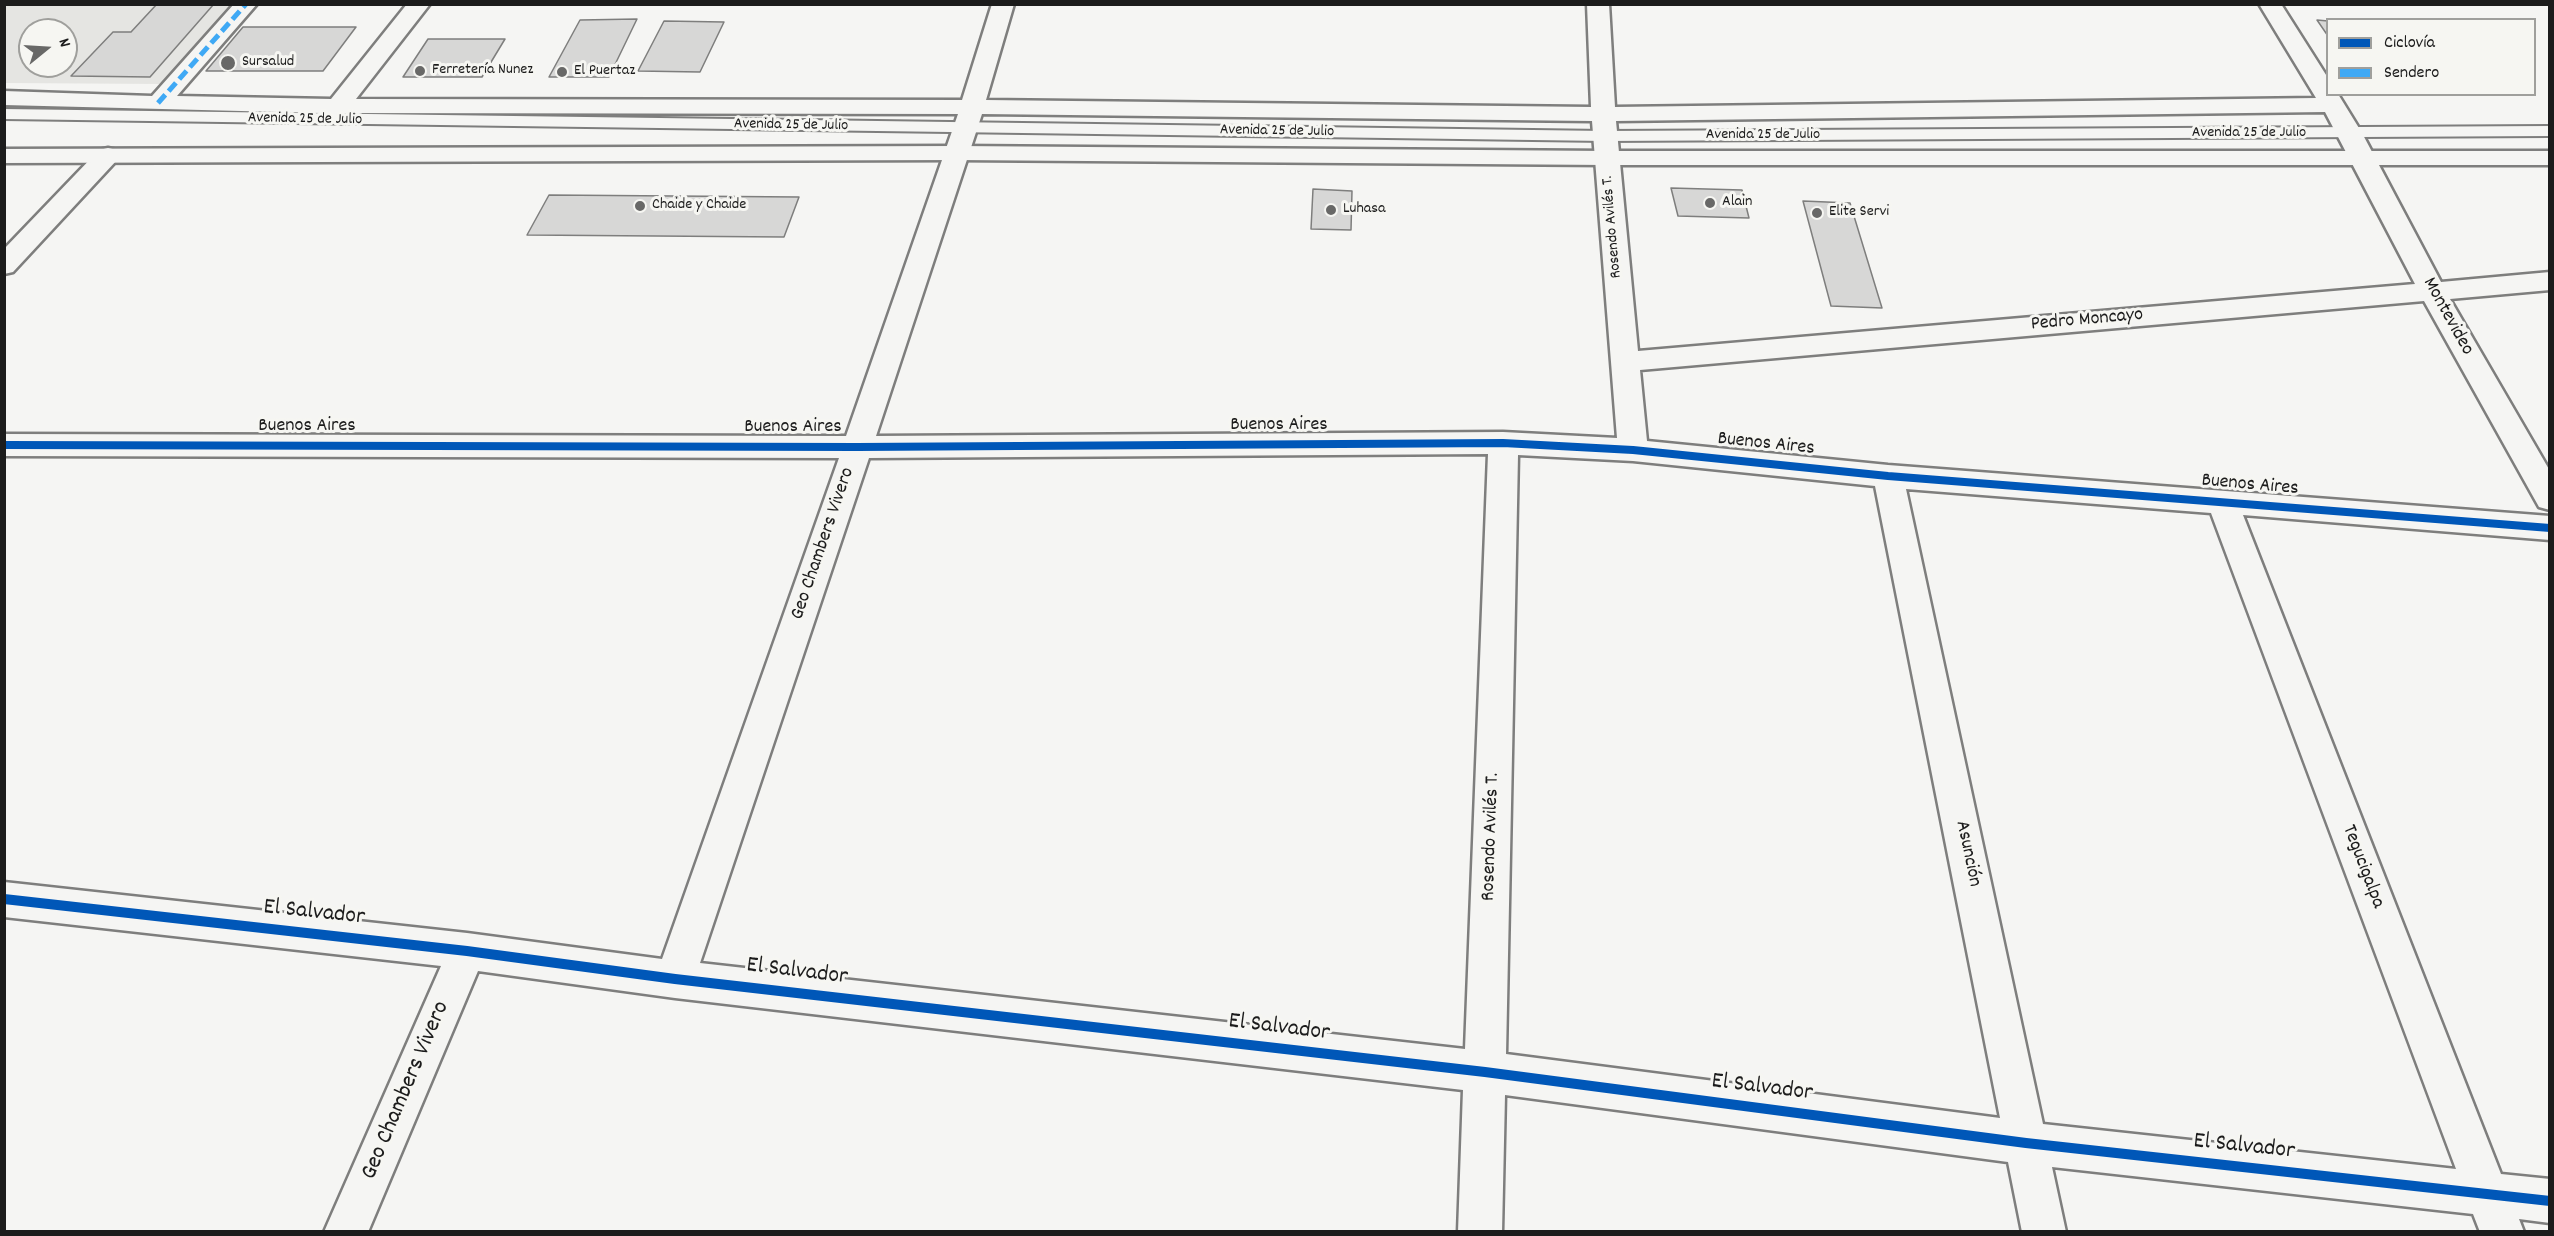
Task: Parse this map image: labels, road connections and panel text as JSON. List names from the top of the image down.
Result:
{
  "streets": {
    "street": [
      "Avenida 25 de Julio",
      "Rosendo Avilés T.",
      "Montevideo",
      "Pedro Moncayo",
      "Buenos Aires",
      "Geo Chambers Vivero",
      "Asunción",
      "Tegucigalpa",
      "El Salvador"
    ]
  },
  "crossings": [
    ["Avenida 25 de Julio", "Rosendo Avilés T."],
    ["Avenida 25 de Julio", "Montevideo"],
    ["Avenida 25 de Julio", "Geo Chambers Vivero"],
    ["Rosendo Avilés T.", "Pedro Moncayo"],
    ["Rosendo Avilés T.", "Buenos Aires"],
    ["Rosendo Avilés T.", "El Salvador"],
    ["Montevideo", "Pedro Moncayo"],
    ["Buenos Aires", "Geo Chambers Vivero"],
    ["Buenos Aires", "Asunción"],
    ["Buenos Aires", "Tegucigalpa"],
    ["Geo Chambers Vivero", "El Salvador"],
    ["Asunción", "El Salvador"],
    ["Tegucigalpa", "El Salvador"]
  ],
  "places": [
    "Sursalud",
    "Ferretería Nunez",
    "El Puertaz",
    "Alain",
    "Chaide y Chaide",
    "Luhasa",
    "Elite Servi"
  ],
  "legend": ["Ciclovía", "Sendero"],
  "north": "right"
}
